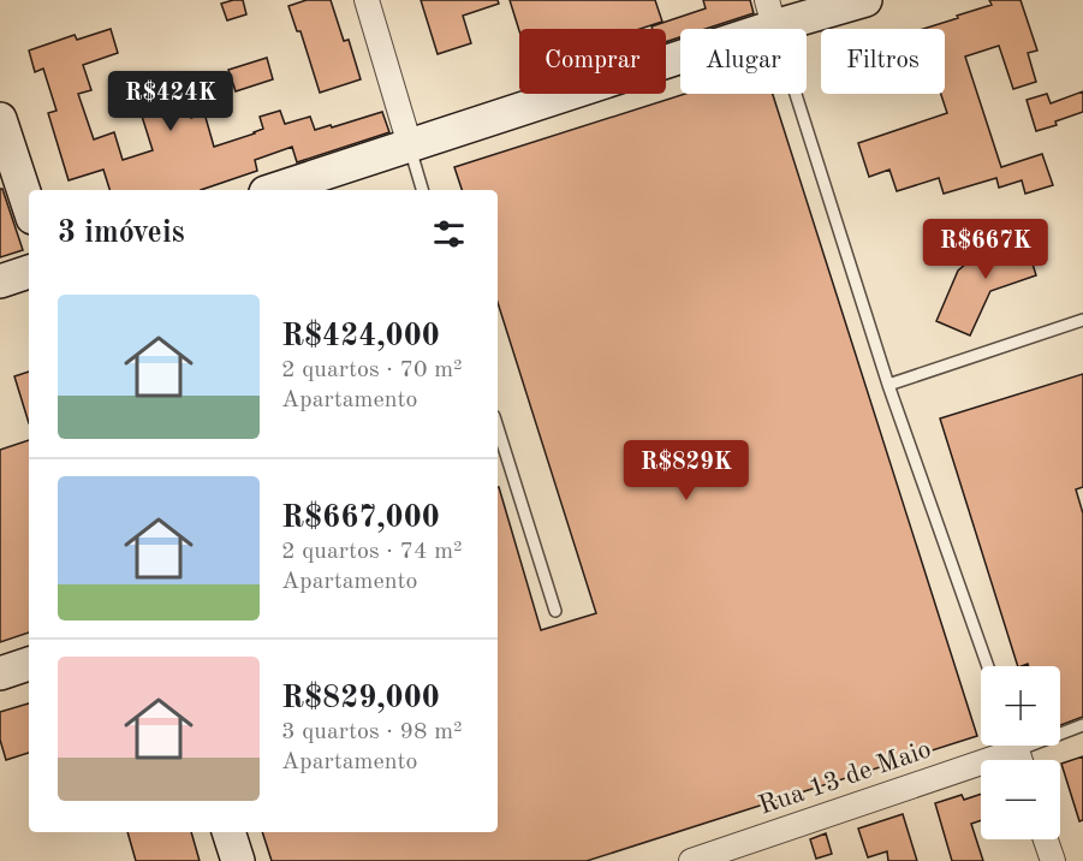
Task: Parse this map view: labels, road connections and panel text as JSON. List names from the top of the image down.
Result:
{
  "streets": {
    "street": ["Rua 13 de Maio"]
  },
  "page": {
    "chip": ["Comprar", "Alugar", "Filtros"],
    "price": ["R$424K", "R$667K", "R$829K"],
    "heading": "3 imóveis",
    "list": [
      {
        "name": "R$424,000",
        "note": "2 quartos · 70 m² · Apartamento"
      },
      {
        "name": "R$667,000",
        "note": "2 quartos · 74 m² · Apartamento"
      },
      {
        "name": "R$829,000",
        "note": "3 quartos · 98 m² · Apartamento"
      }
    ],
    "map_buttons": ["+", "−"]
  }
}
